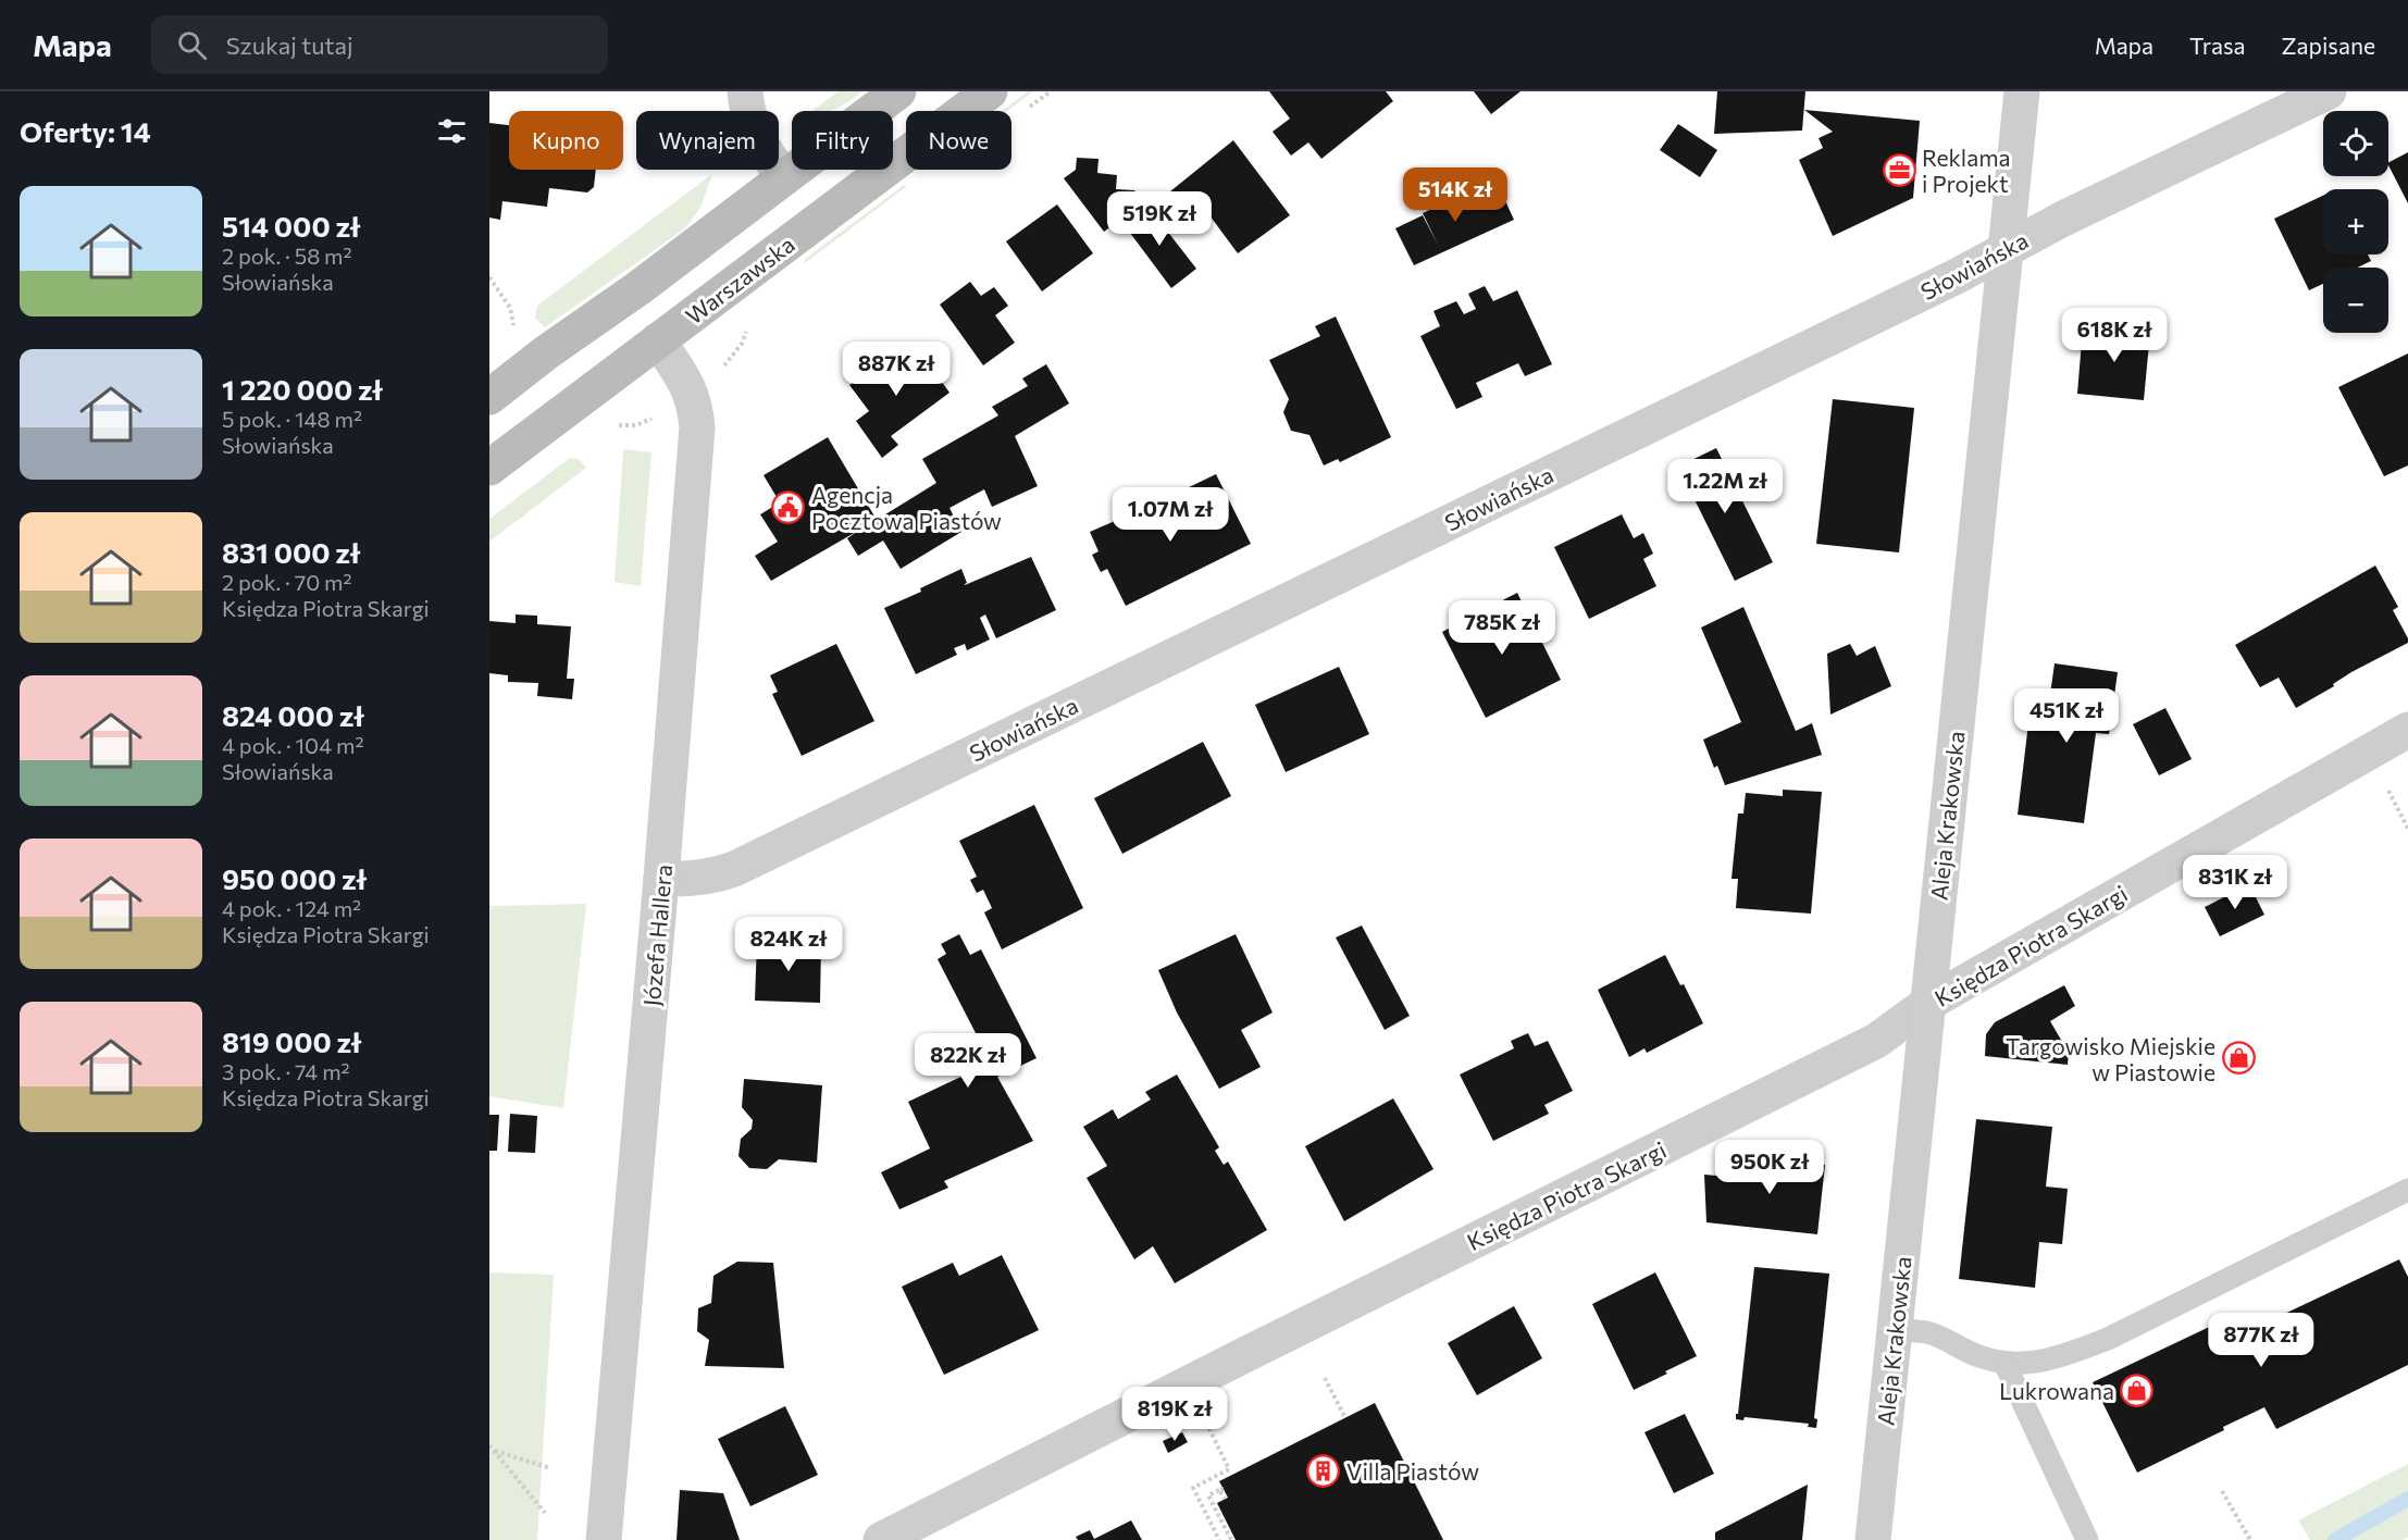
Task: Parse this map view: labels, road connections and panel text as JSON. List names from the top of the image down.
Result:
{
  "streets": {
    "street": [
      "Słowiańska",
      "Warszawska",
      "Aleja Krakowska",
      "Józefa Hallera",
      "Księdza Piotra Skargi"
    ]
  },
  "crossings": [
    ["Słowiańska", "Aleja Krakowska"],
    ["Słowiańska", "Józefa Hallera"],
    ["Warszawska", "Józefa Hallera"],
    ["Aleja Krakowska", "Księdza Piotra Skargi"]
  ],
  "places": {
    "office": ["Reklama i Projekt"],
    "public building": ["Agencja Pocztowa Piastów"],
    "shop": ["Targowisko Miejskie w Piastowie", "Lukrowana"],
    "building": ["Villa Piastów"]
  },
  "page": {
    "header": "Mapa",
    "search": "Szukaj tutaj",
    "nav": ["Mapa", "Trasa", "Zapisane"],
    "heading": "Oferty: 14",
    "map_buttons": ["+", "−"],
    "chip": [
      "Kupno",
      "Wynajem",
      "Filtry",
      "Nowe"
    ],
    "price": [
      "514K zł",
      "519K zł",
      "618K zł",
      "887K zł",
      "1.22M zł",
      "1.07M zł",
      "785K zł",
      "451K zł",
      "831K zł",
      "824K zł",
      "822K zł",
      "950K zł",
      "877K zł",
      "819K zł"
    ],
    "list": [
      {
        "name": "514 000 zł",
        "note": "2 pok. · 58 m² · Słowiańska"
      },
      {
        "name": "1 220 000 zł",
        "note": "5 pok. · 148 m² · Słowiańska"
      },
      {
        "name": "831 000 zł",
        "note": "2 pok. · 70 m² · Księdza Piotra Skargi"
      },
      {
        "name": "824 000 zł",
        "note": "4 pok. · 104 m² · Słowiańska"
      },
      {
        "name": "950 000 zł",
        "note": "4 pok. · 124 m² · Księdza Piotra Skargi"
      },
      {
        "name": "819 000 zł",
        "note": "3 pok. · 74 m² · Księdza Piotra Skargi"
      }
    ]
  }
}
